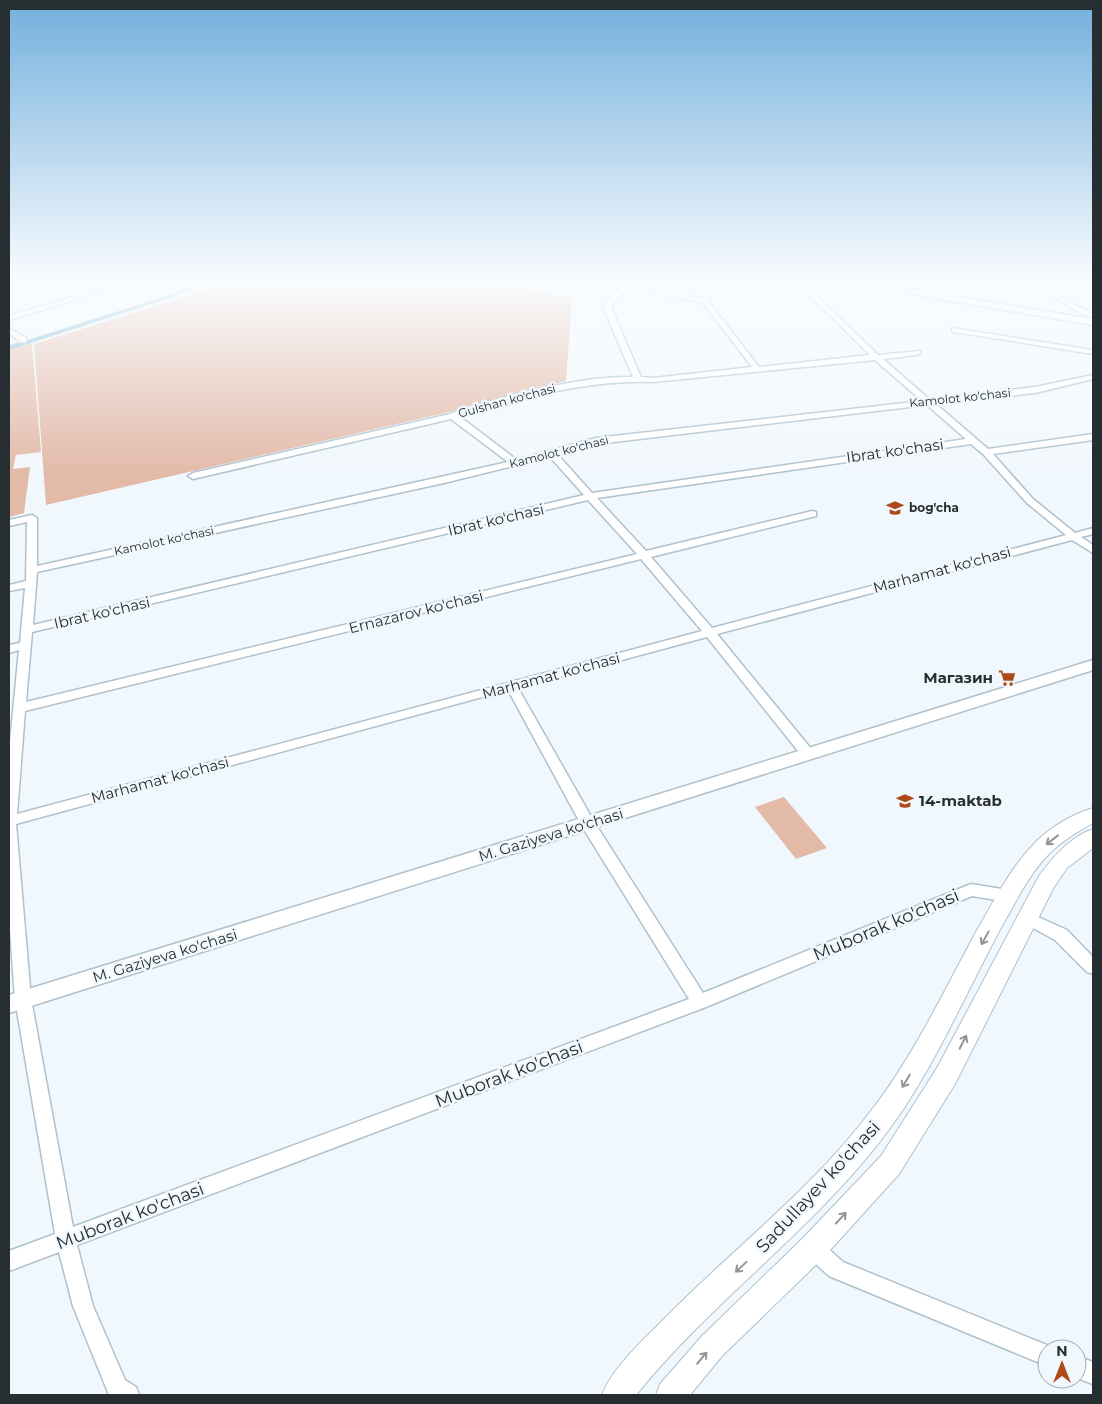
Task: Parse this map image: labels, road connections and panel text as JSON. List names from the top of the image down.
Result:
{
  "streets": {
    "main road": ["Sadullayev ko'chasi"],
    "street": [
      "Kamolot ko'chasi",
      "Gulshan ko'chasi",
      "Ibrat ko'chasi",
      "Marhamat ko'chasi",
      "Ernazarov ko'chasi",
      "M. Gaziyeva ko'chasi",
      "Muborak ko'chasi"
    ]
  },
  "crossings": [
    ["Muborak ko'chasi", "Sadullayev ko'chasi"]
  ],
  "places": {
    "school or university": ["bog'cha", "14-maktab"],
    "supermarket": ["Магазин"]
  },
  "north": "top"
}
